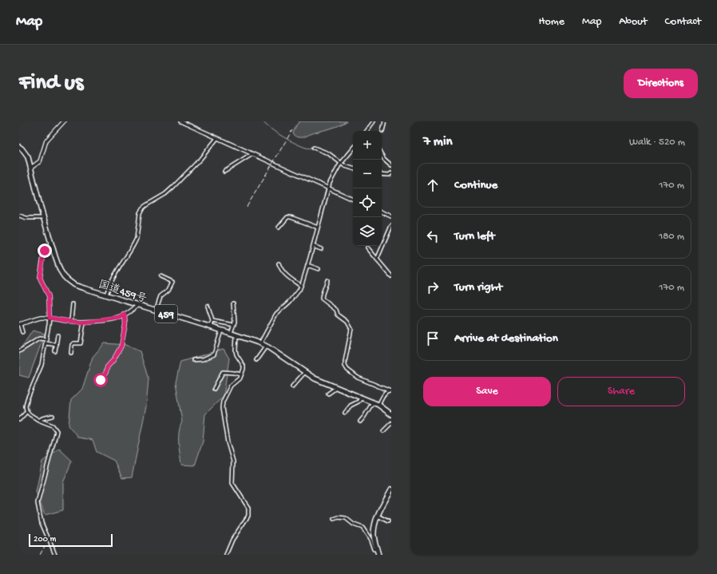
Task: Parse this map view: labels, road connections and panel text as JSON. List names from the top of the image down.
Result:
{
  "streets": {
    "highway": ["国道459号", "459"]
  },
  "scale_bar": "200 m",
  "page": {
    "header": "Map",
    "nav": [
      "Home",
      "Map",
      "About",
      "Contact"
    ],
    "buttons": [
      "Directions",
      ["Save", "Share"]
    ],
    "title": "Find us",
    "heading": ["7 min", "Walk · 520 m"],
    "map_buttons": ["+", "−"],
    "list": [
      ["Continue", "170 m"],
      ["Turn left", "180 m"],
      ["Turn right", "170 m"],
      "Arrive at destination"
    ],
    "scale": "200 m"
  }
}
